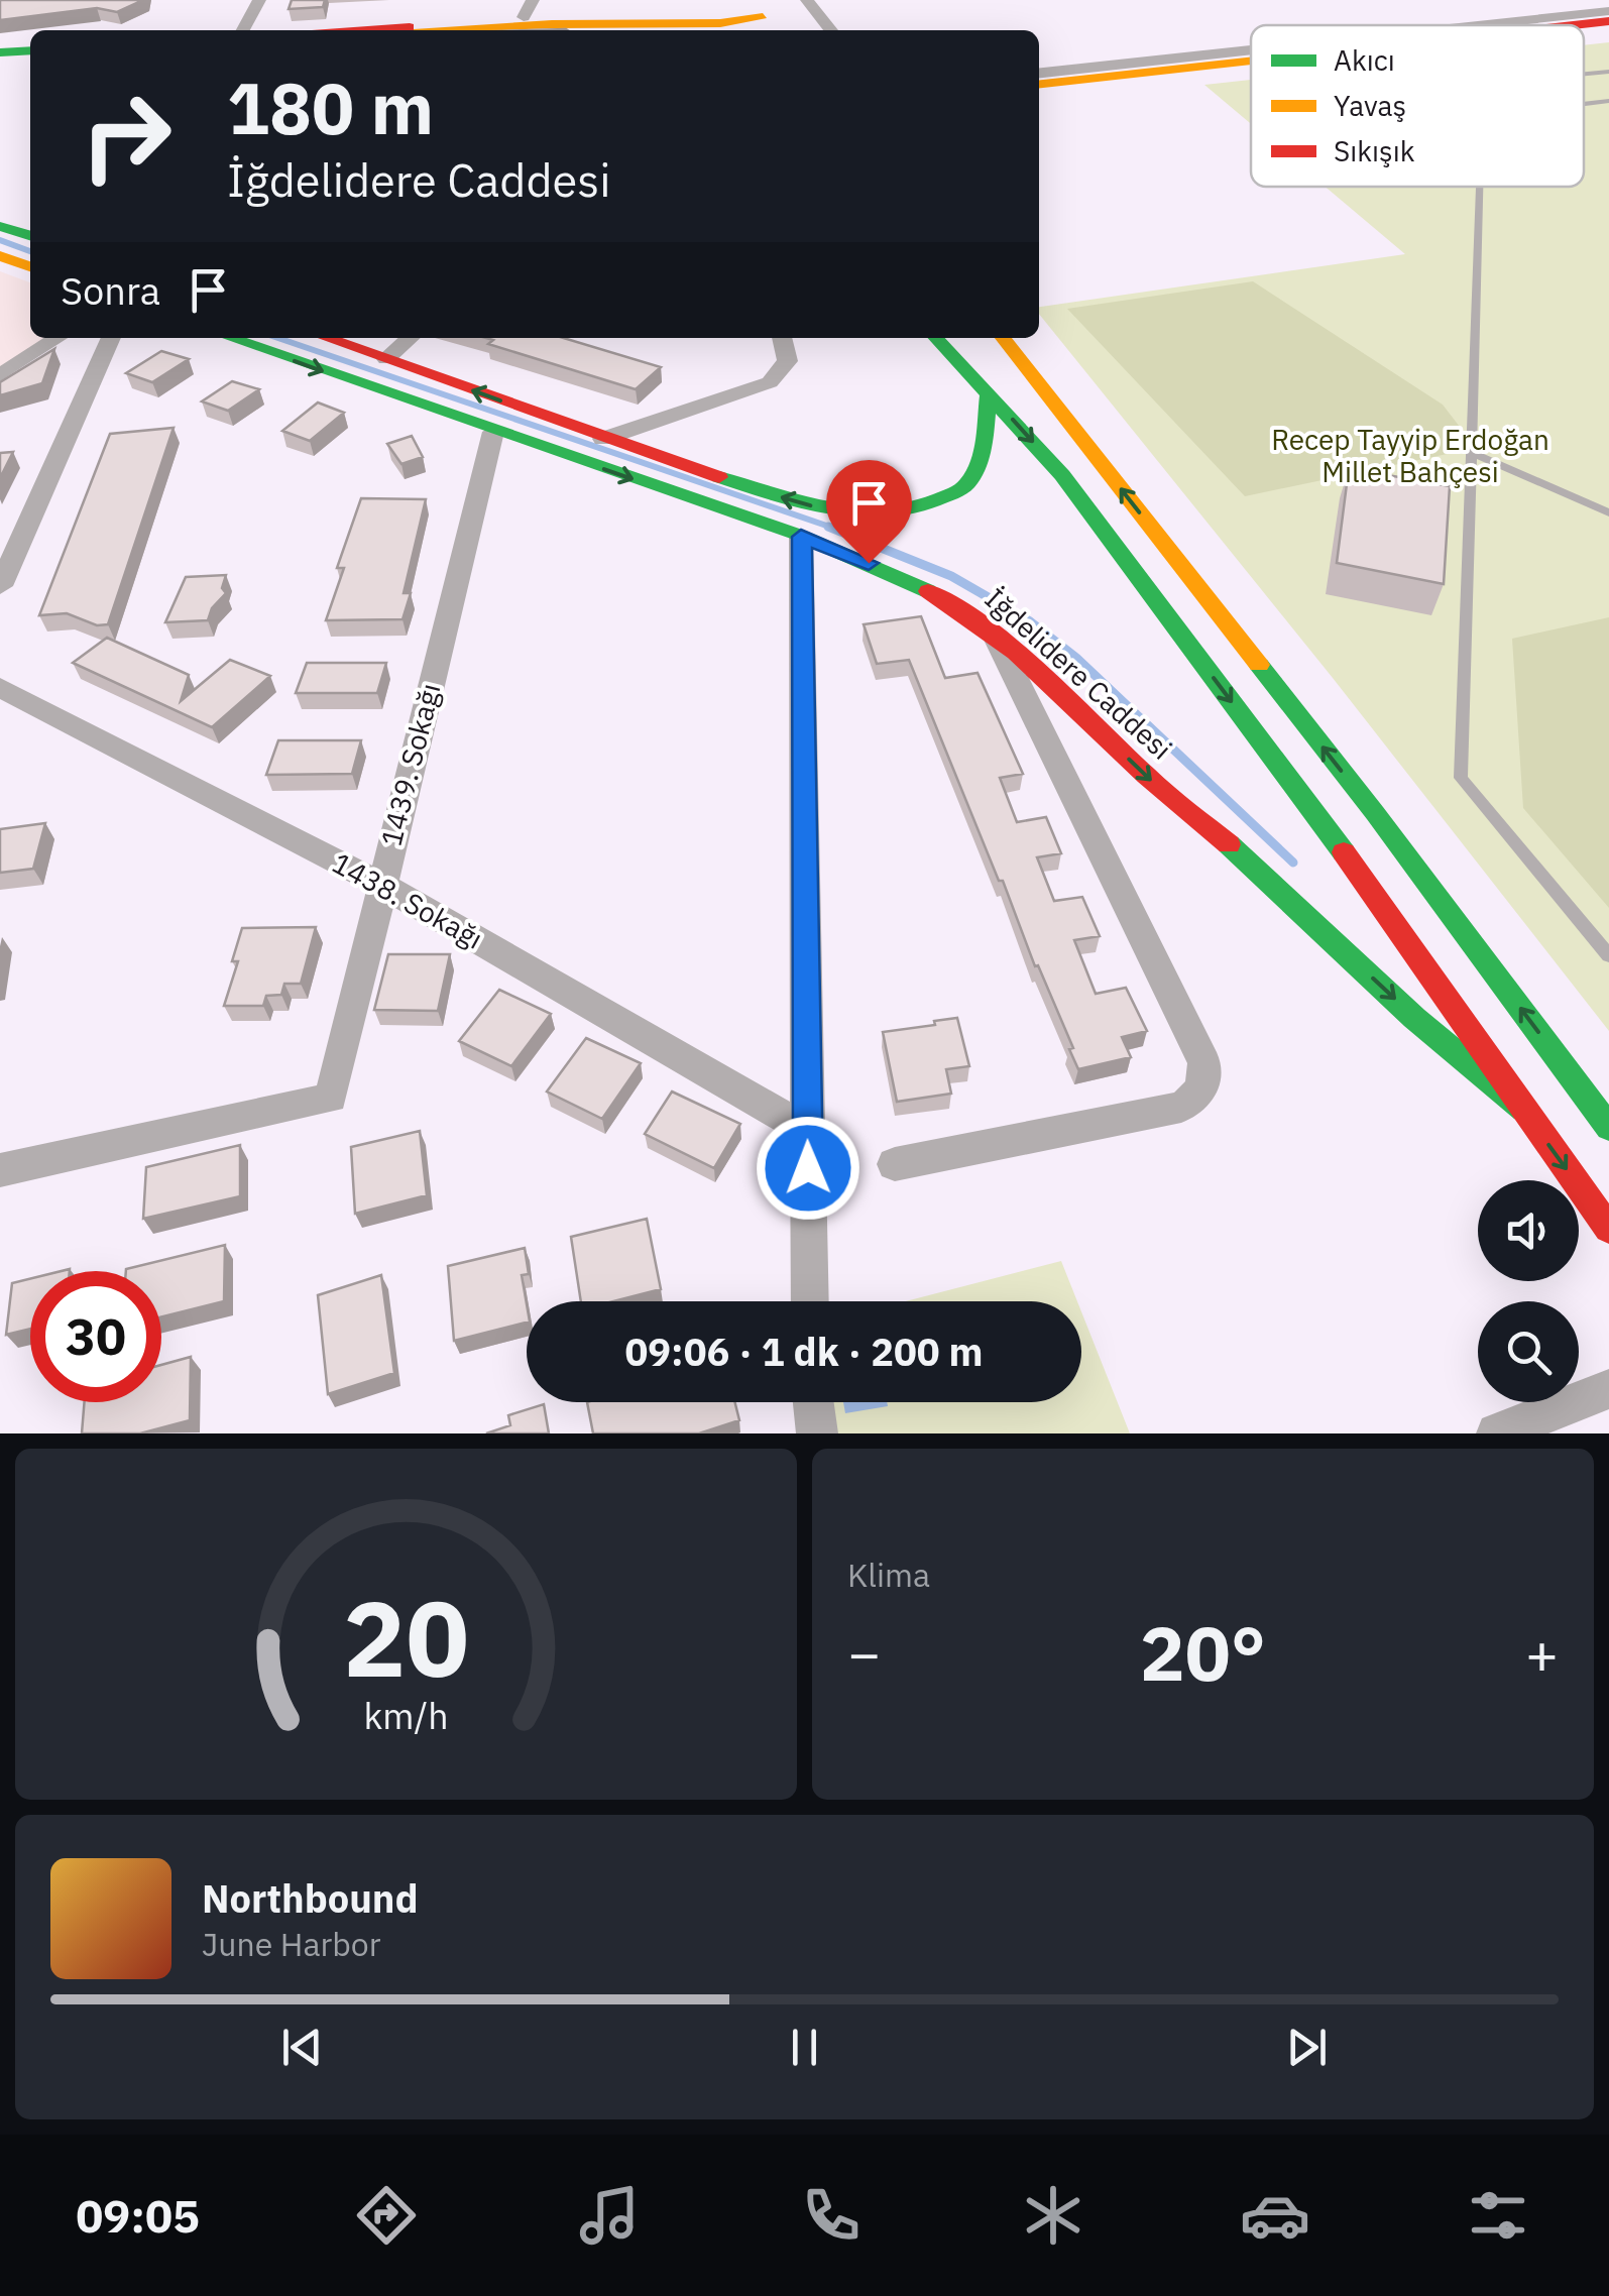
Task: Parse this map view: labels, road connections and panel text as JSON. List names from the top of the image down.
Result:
{
  "streets": {
    "street": ["İğdelidere Caddesi", "1439. Sokağı", "1438. Sokağı"]
  },
  "crossings": [
    ["İğdelidere Caddesi", "1439. Sokağı"],
    ["1439. Sokağı", "1438. Sokağı"]
  ],
  "parks": ["Recep Tayyip Erdoğan Millet Bahçesi"],
  "legend": ["Akıcı", "Yavaş", "Sıkışık"],
  "page": {
    "turn": ["180 m", "İğdelidere Caddesi"],
    "then": "Sonra",
    "limit": "30",
    "trip": "09:06 · 1 dk · 200 m",
    "tile": "Klima",
    "heat": ["−", "20°", "+"],
    "song": ["Northbound", "June Harbor"],
    "tabs": "09:05",
    "gauge": ["20", "km/h"]
  }
}
